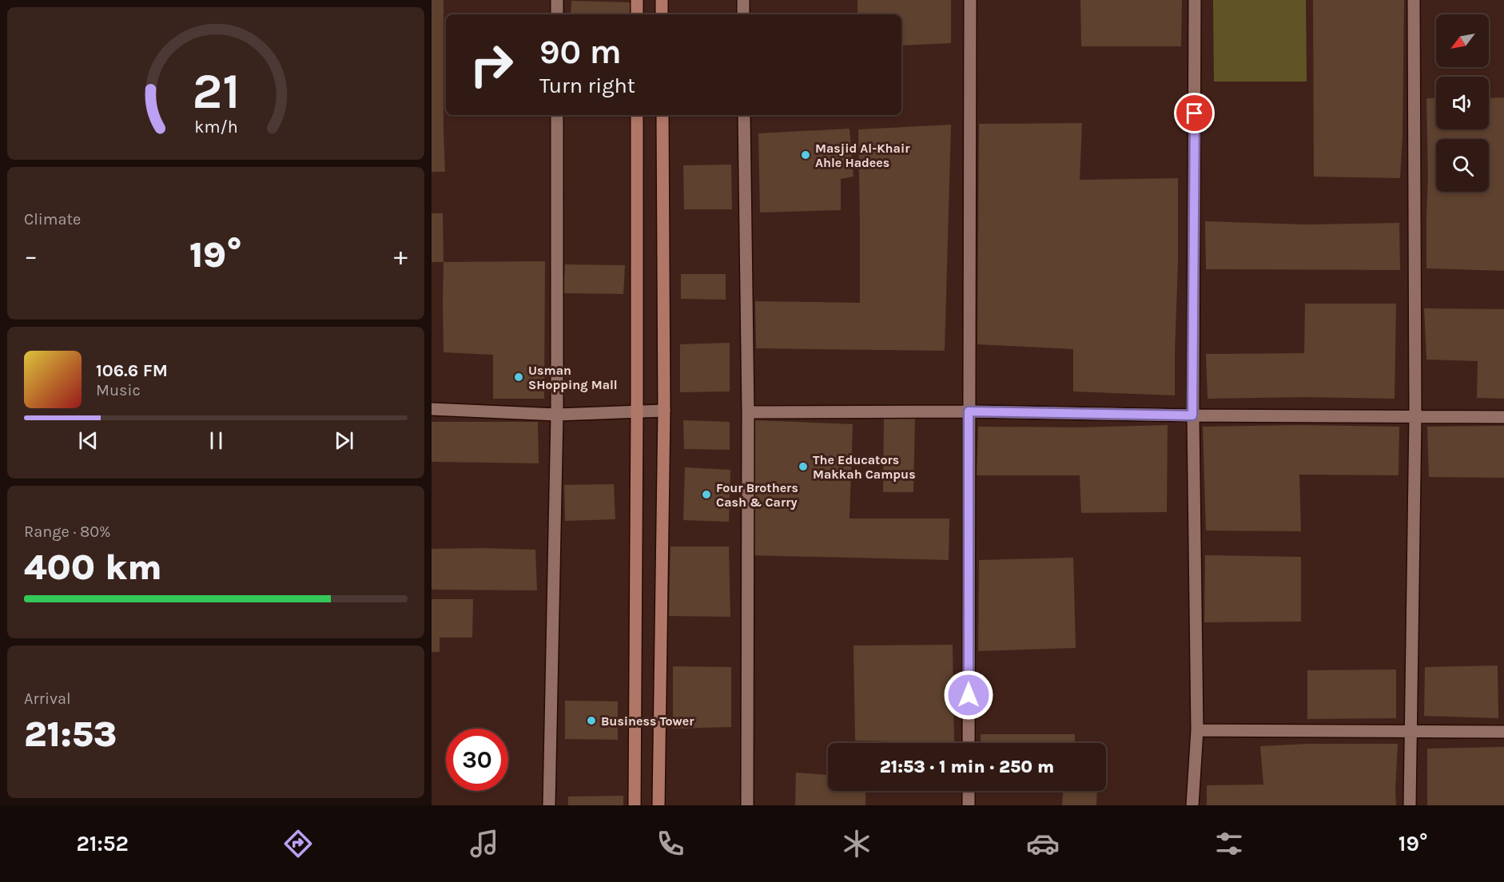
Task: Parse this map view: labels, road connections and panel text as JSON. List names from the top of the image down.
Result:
{
  "places": [
    "Masjid Al-Khair Ahle Hadees",
    "Usman SHopping Mall",
    "The Educators Makkah Campus",
    "Four Brothers Cash & Carry",
    "Business Tower"
  ],
  "north": "bottom left",
  "page": {
    "turn": ["90 m", "Turn right"],
    "tile": [
      "Climate",
      ["Range · 80%", "400 km"],
      ["Arrival", "21:53"]
    ],
    "heat": ["−", "19°", "+"],
    "song": ["106.6 FM", "Music"],
    "limit": "30",
    "trip": "21:53 · 1 min · 250 m",
    "tabs": ["21:52", "19°"],
    "gauge": ["21", "km/h"]
  }
}
